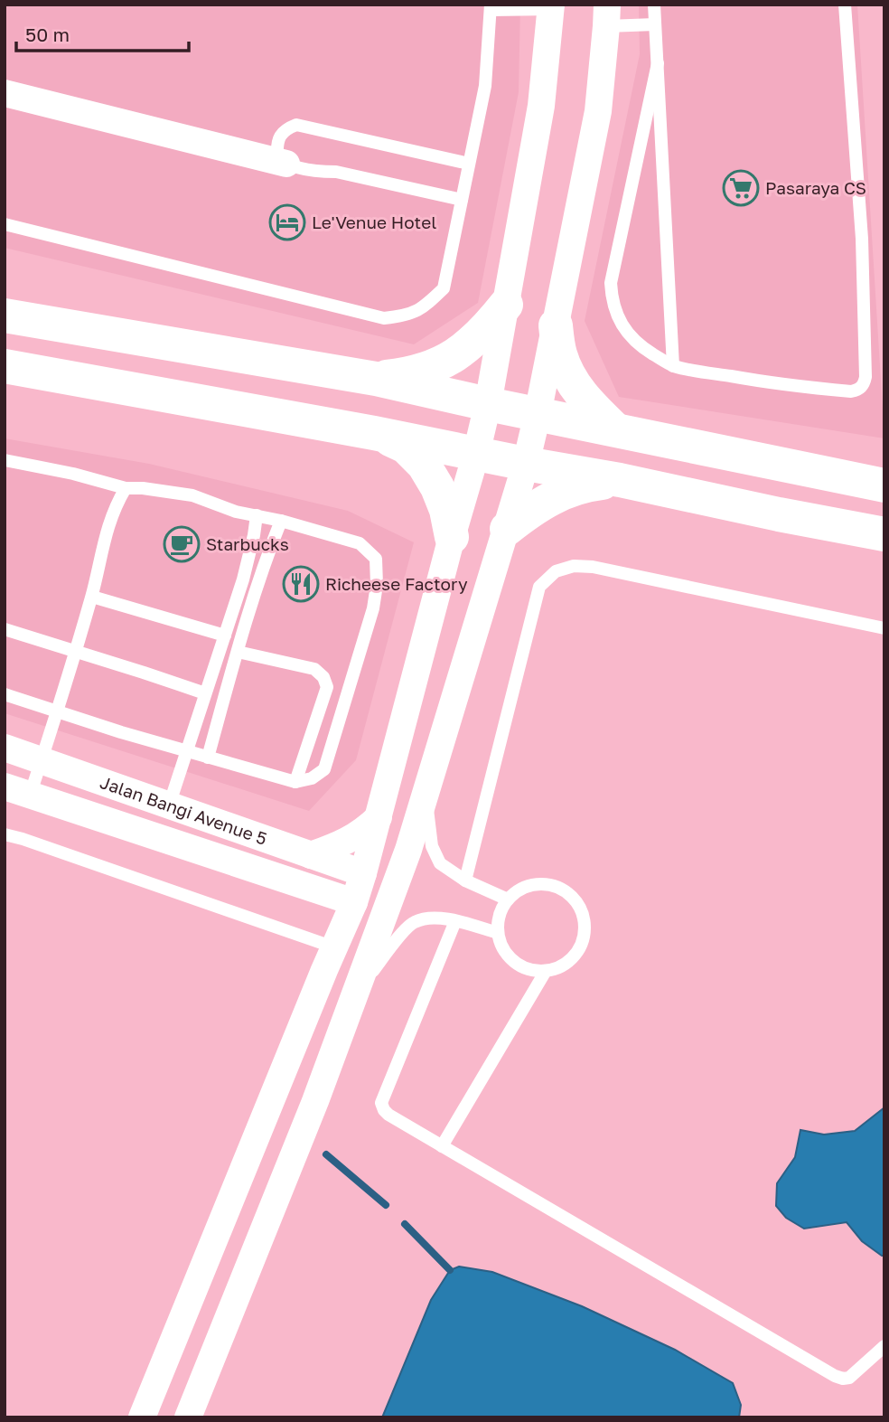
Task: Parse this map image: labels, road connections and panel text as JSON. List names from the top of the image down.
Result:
{
  "streets": {
    "street": ["Jalan Bangi Avenue 5"]
  },
  "places": {
    "supermarket": ["Pasaraya CS"],
    "hotel": ["Le'Venue Hotel"],
    "cafe": ["Starbucks"],
    "restaurant": ["Richeese Factory"]
  },
  "scale_bar": "50 m"
}
